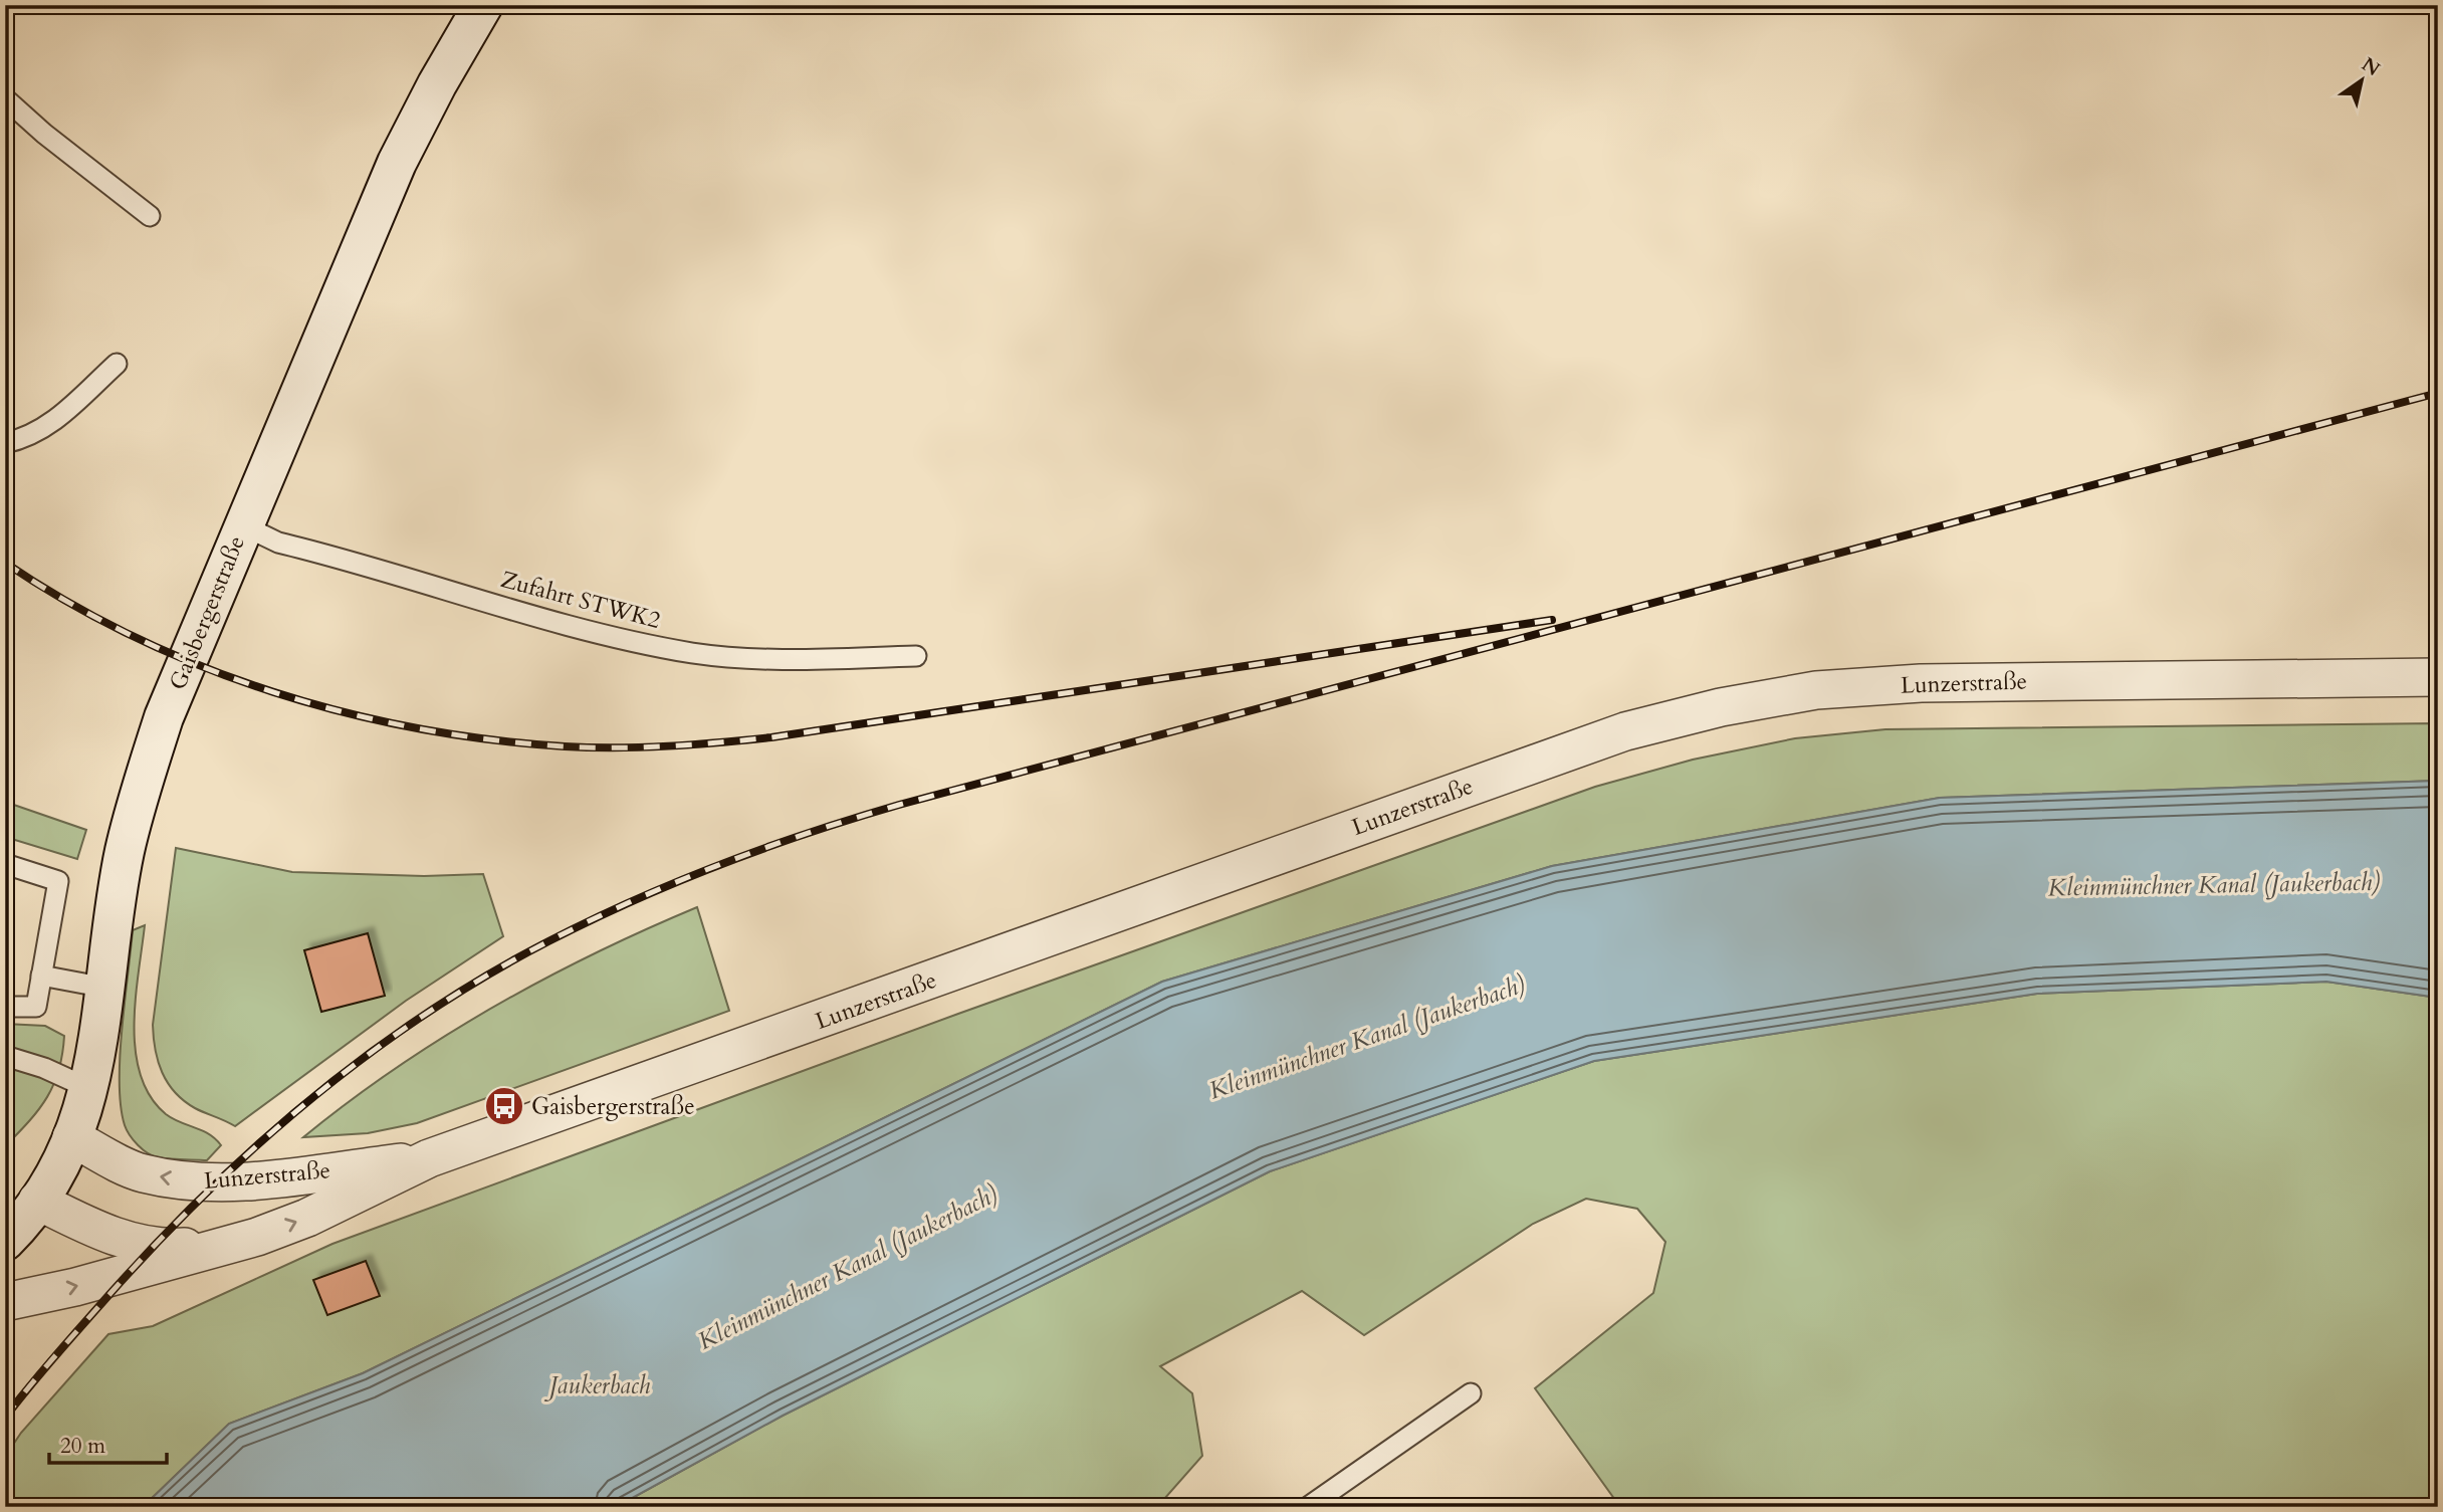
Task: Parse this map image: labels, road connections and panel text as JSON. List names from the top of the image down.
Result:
{
  "streets": {
    "street": ["Gaisbergerstraße", "Lunzerstraße"],
    "lane": ["Zufahrt STWK2"]
  },
  "crossings": [
    ["Zufahrt STWK2", "Gaisbergerstraße"],
    ["Gaisbergerstraße", "Lunzerstraße"]
  ],
  "water": ["Kleinmünchner Kanal (Jaukerbach)", "Jaukerbach"],
  "places": {
    "bus stop": ["Gaisbergerstraße"]
  },
  "scale_bar": "20 m",
  "north": "top right"
}
